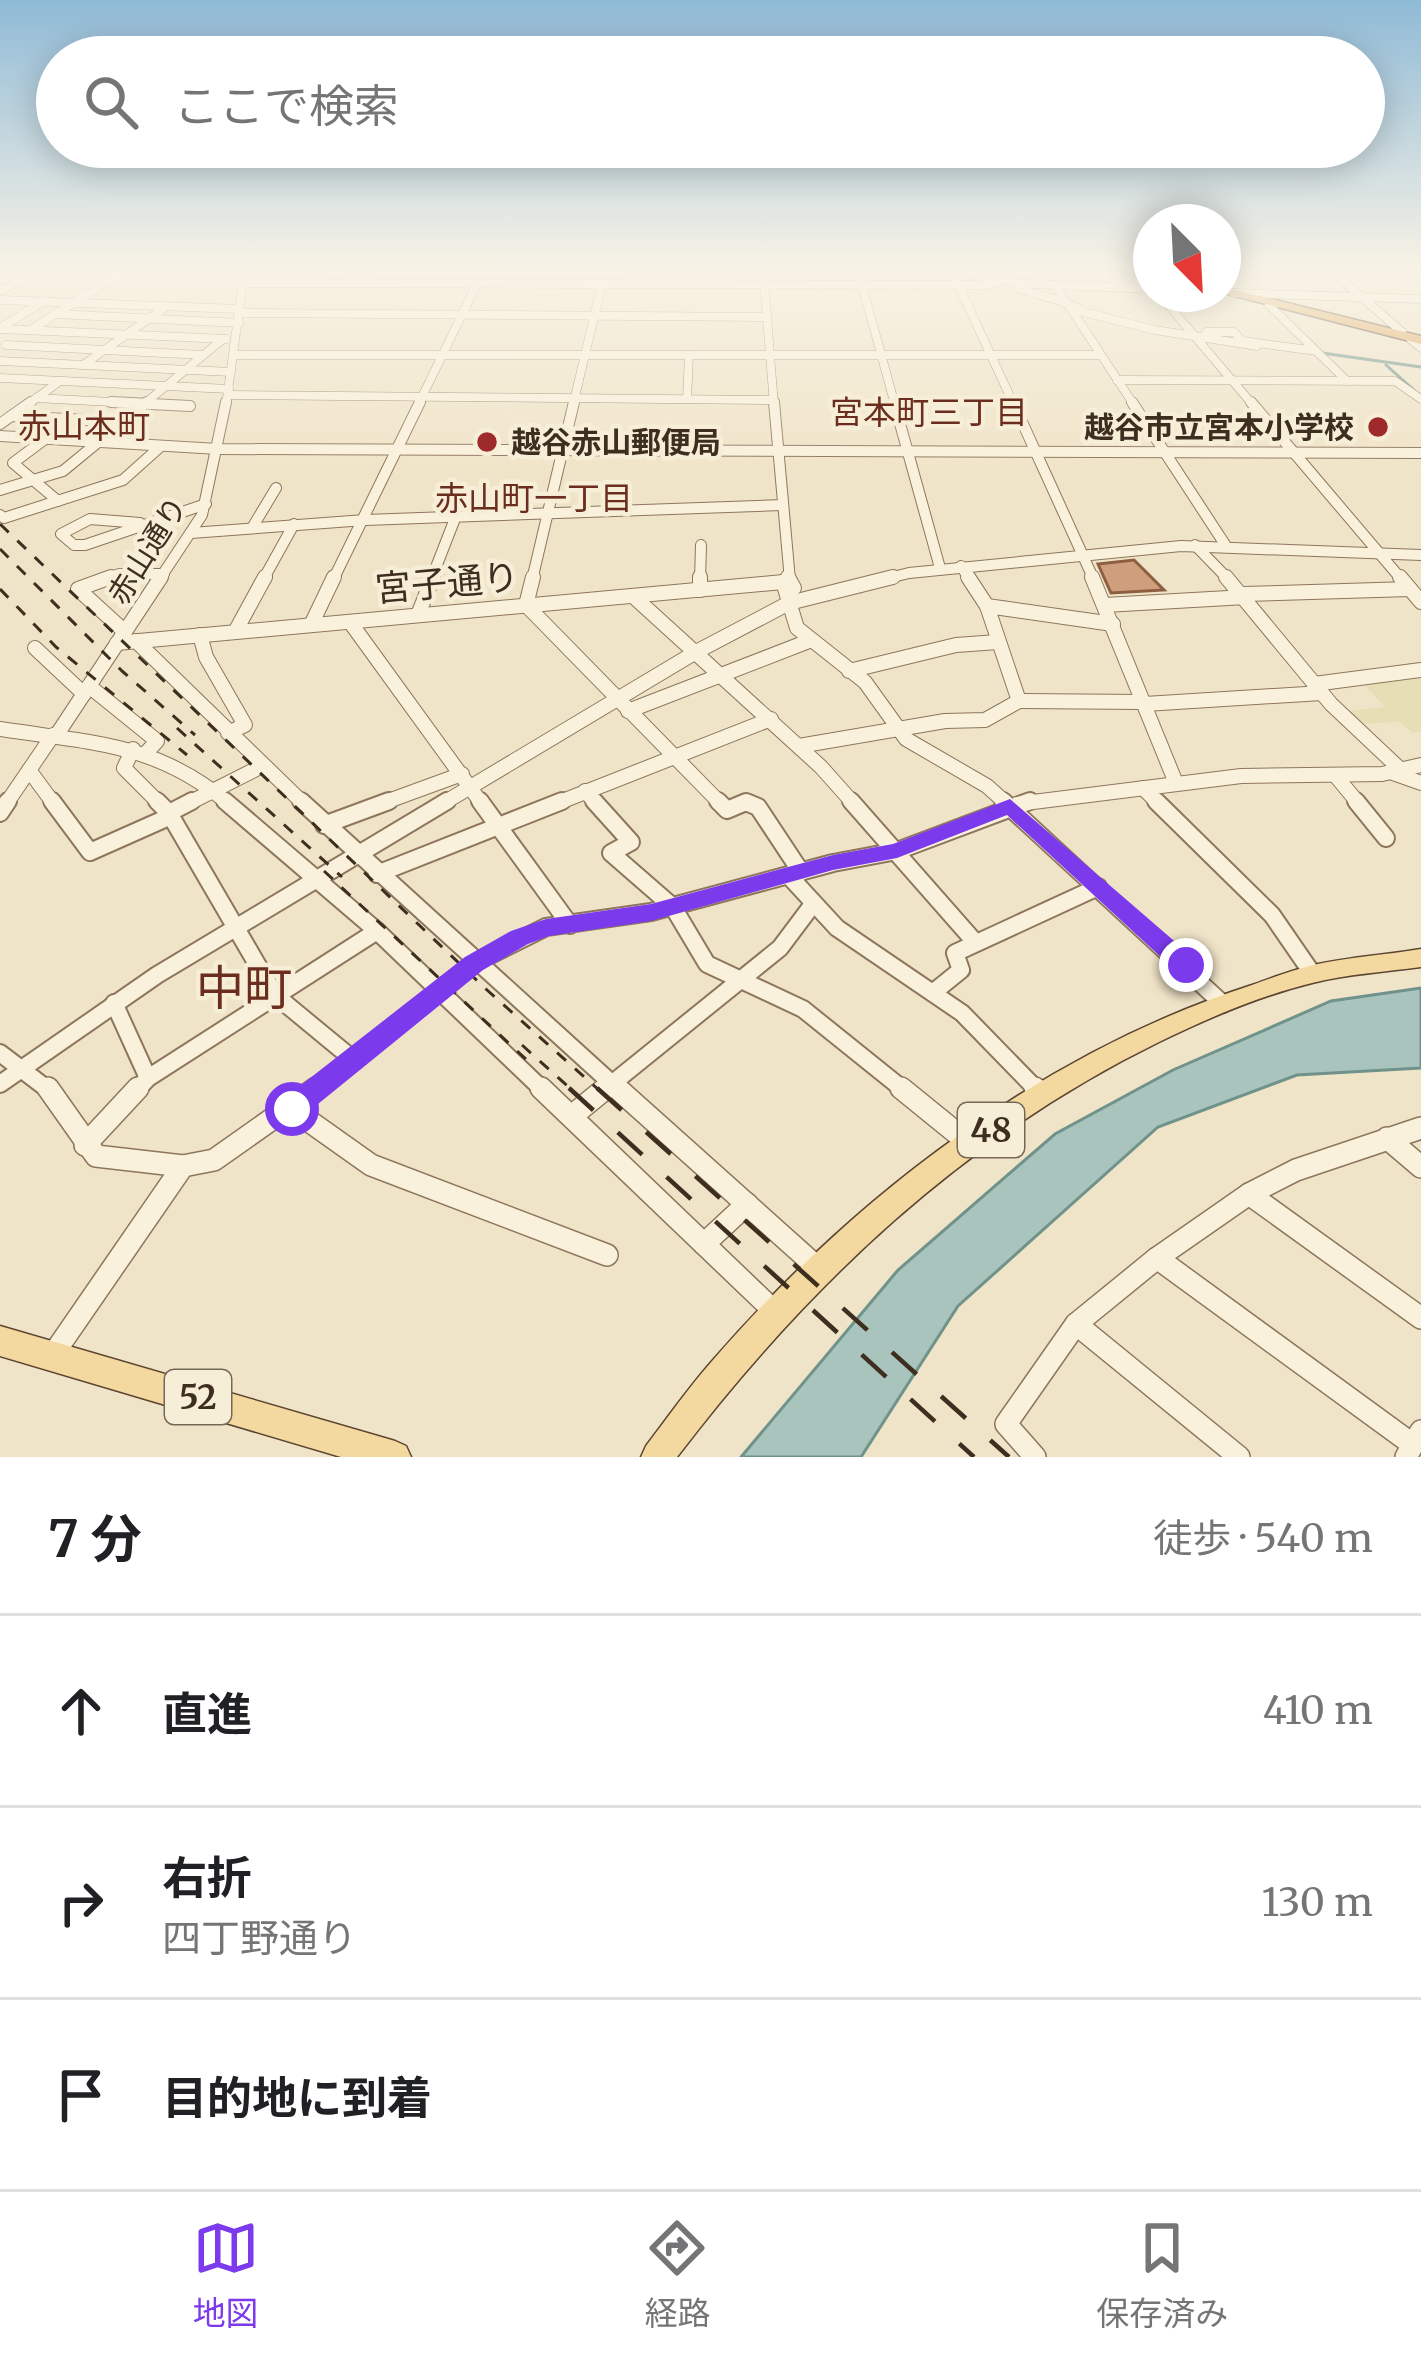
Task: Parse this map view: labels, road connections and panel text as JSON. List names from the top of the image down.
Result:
{
  "streets": {
    "main road": ["48", "52"],
    "street": ["赤山通り", "宮子通り"]
  },
  "crossings": [
    ["赤山通り", "宮子通り"]
  ],
  "districts": [
    "宮本町三丁目",
    "赤山本町",
    "赤山町一丁目",
    "中町"
  ],
  "places": ["越谷市立宮本小学校", "越谷赤山郵便局"],
  "north": "bottom right",
  "page": {
    "search": "ここで検索",
    "heading": ["7 分", "徒歩 · 540 m"],
    "list": [
      ["直進", "410 m"],
      ["右折", "四丁野通り", "130 m"],
      "目的地に到着"
    ],
    "nav": ["地図", "経路", "保存済み"]
  }
}
